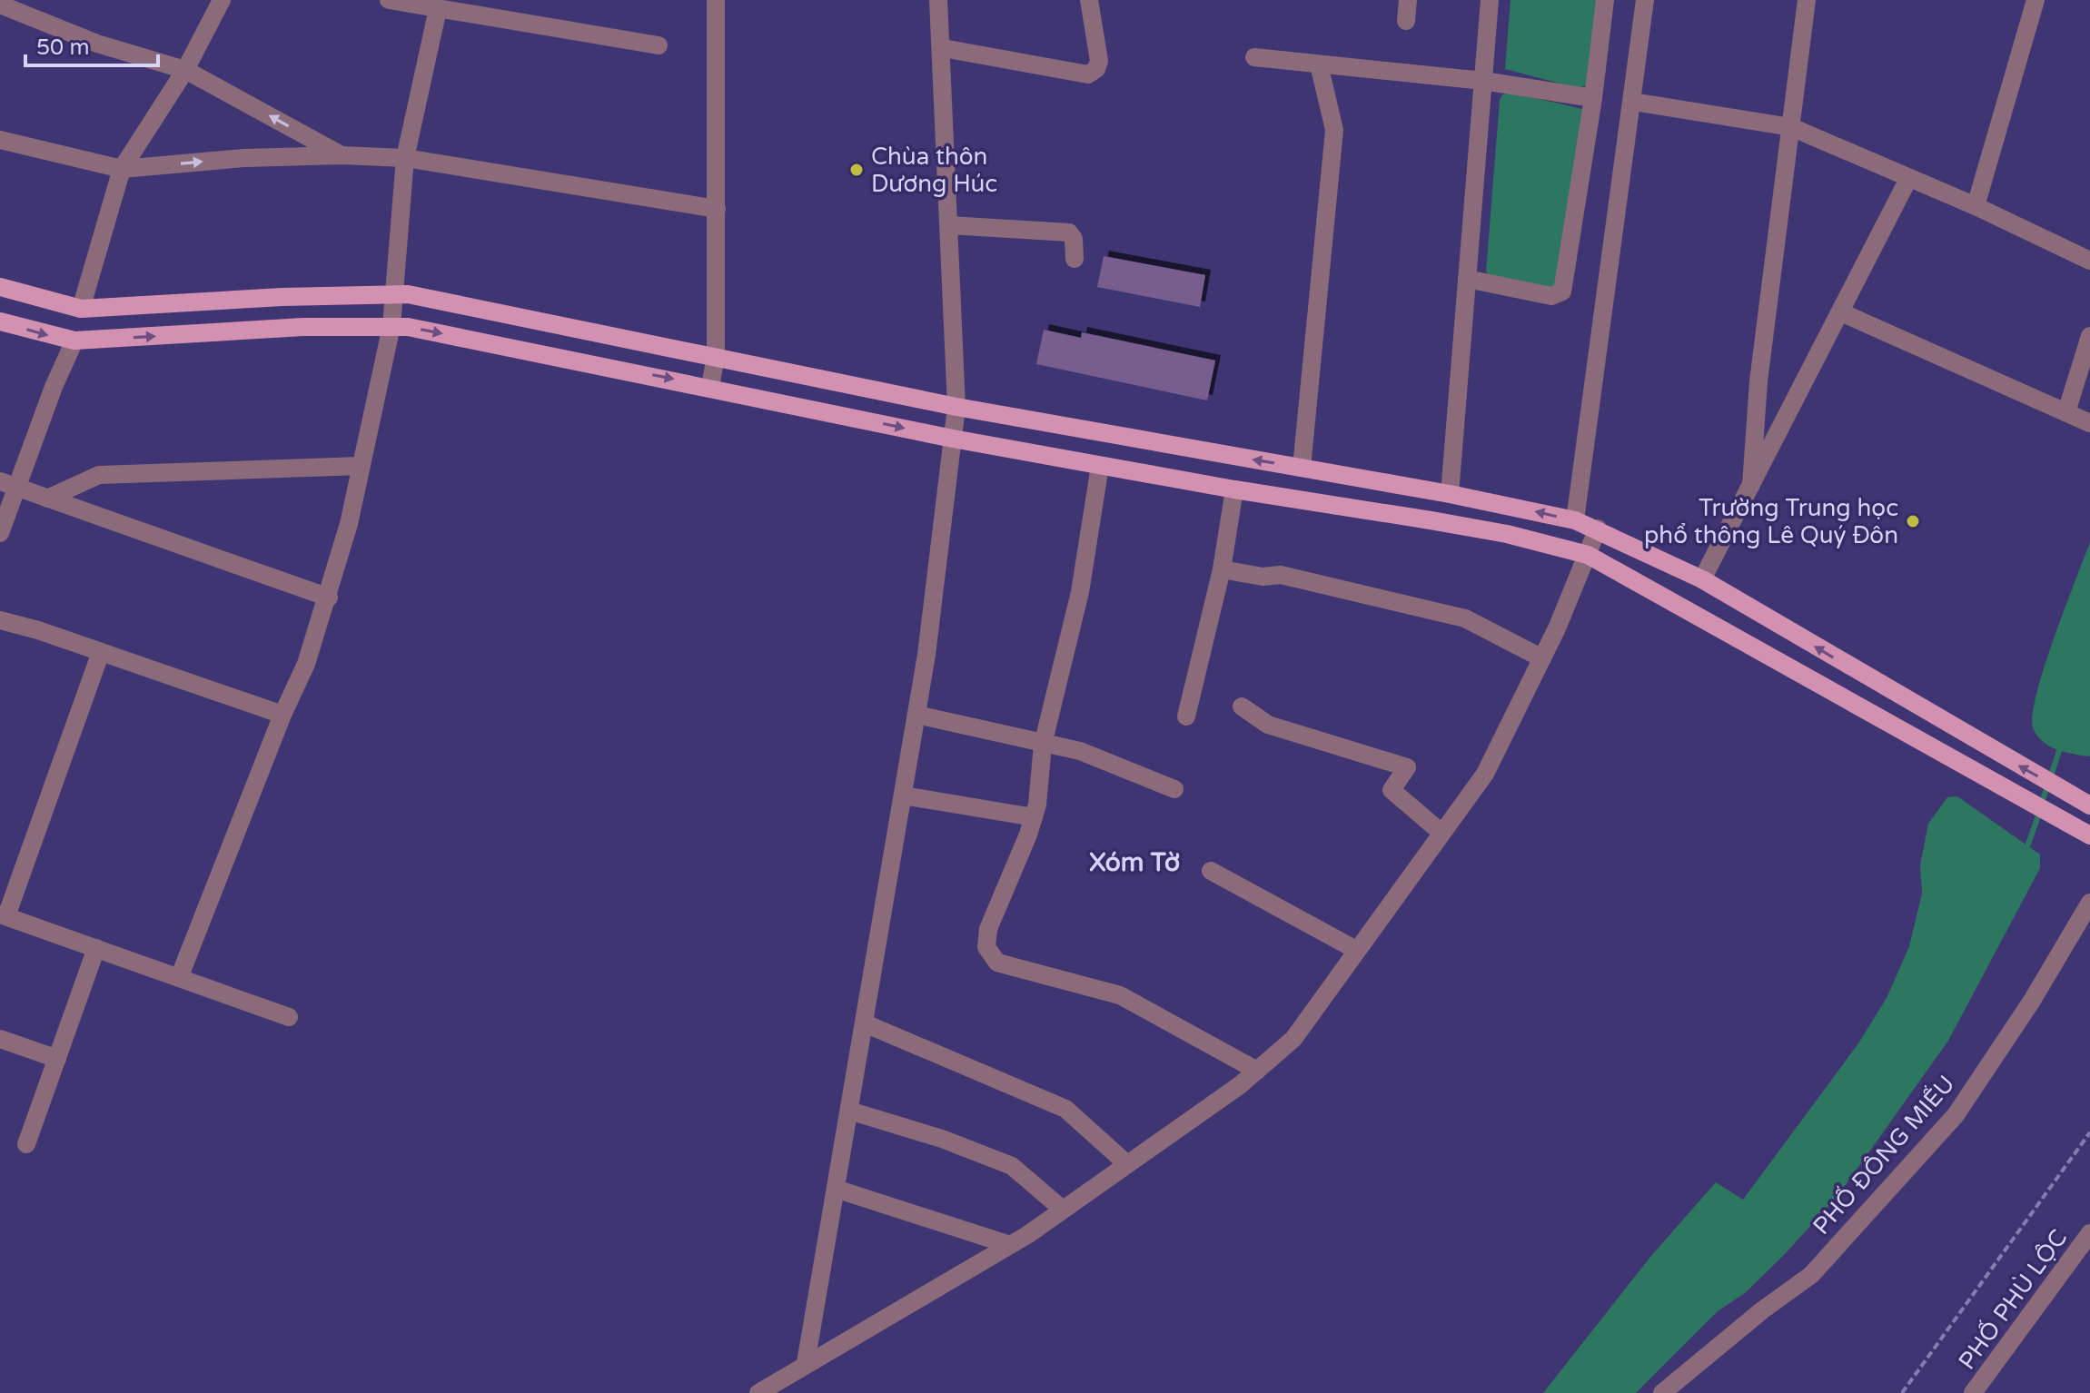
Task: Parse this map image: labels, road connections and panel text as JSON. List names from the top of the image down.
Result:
{
  "streets": {
    "street": ["PHỐ ĐÔNG MIẾU", "PHỐ PHÙ LỘC"]
  },
  "districts": ["Xóm Tờ"],
  "places": ["Chùa thôn Dương Húc", "Trường Trung học phổ thông Lê Quý Đôn"],
  "scale_bar": "50 m"
}
